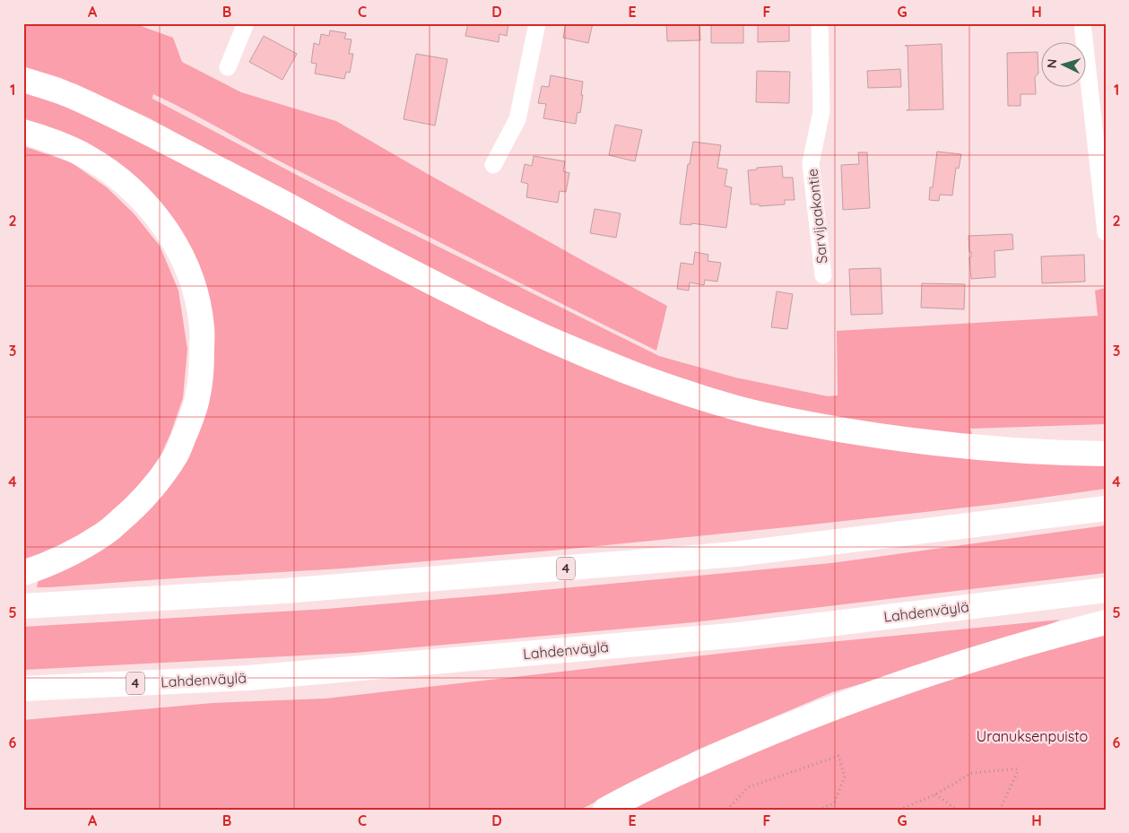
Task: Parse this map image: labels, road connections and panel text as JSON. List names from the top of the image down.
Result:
{
  "streets": {
    "highway": ["4", "Lahdenväylä"],
    "street": ["Sarvijaakontie"]
  },
  "parks": ["Uranuksenpuisto"],
  "north": "left",
  "grid": {
    "columns": [
      "A",
      "B",
      "C",
      "D",
      "E",
      "F",
      "G",
      "H"
    ],
    "rows": [
      "1",
      "2",
      "3",
      "4",
      "5",
      "6"
    ]
  }
}
